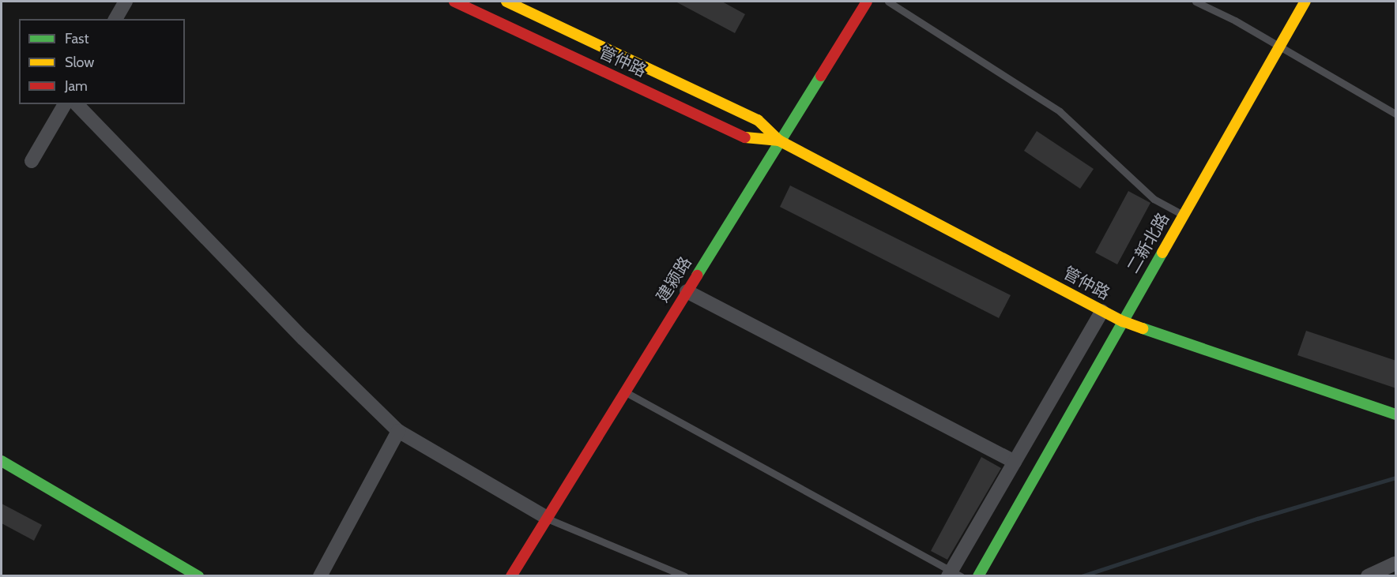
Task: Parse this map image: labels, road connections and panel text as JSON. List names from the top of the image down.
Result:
{
  "streets": {
    "street": ["管仲路", "二新北路", "建颍路"]
  },
  "crossings": [
    ["管仲路", "二新北路"],
    ["管仲路", "建颍路"]
  ],
  "legend": ["Fast", "Slow", "Jam"]
}
